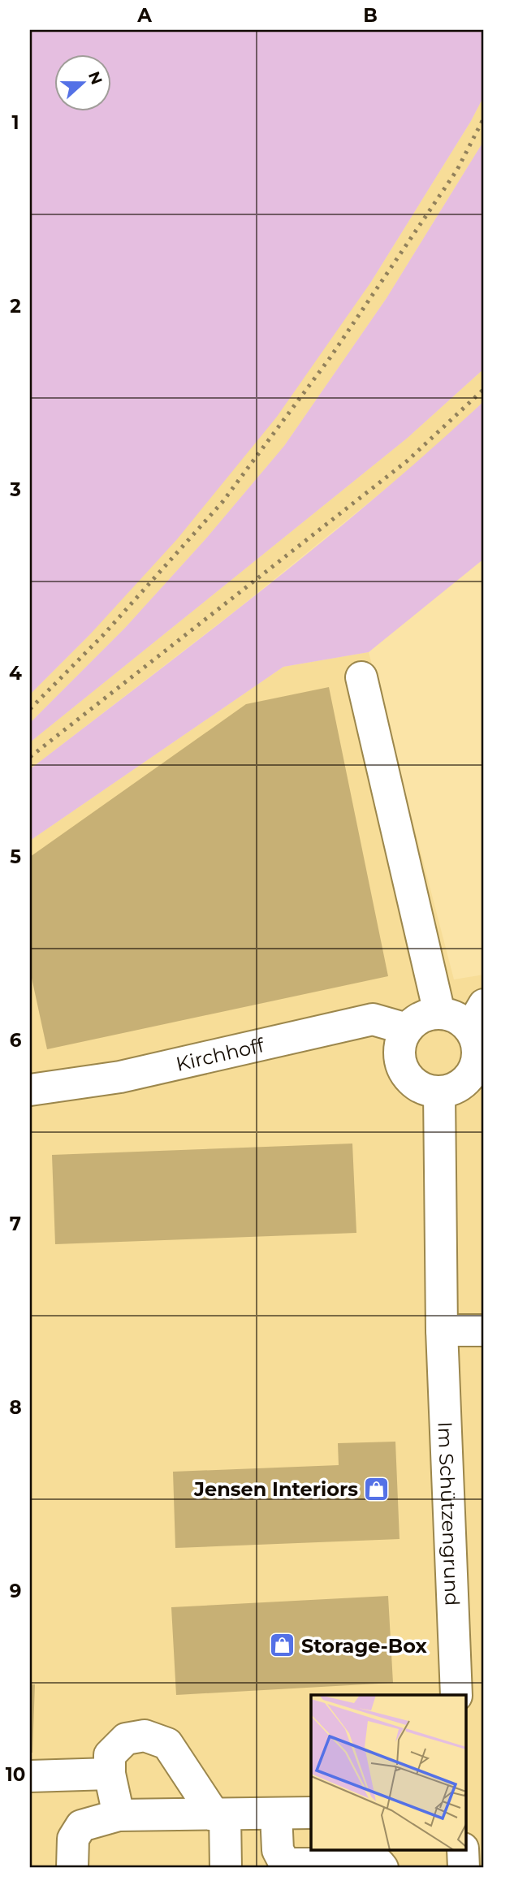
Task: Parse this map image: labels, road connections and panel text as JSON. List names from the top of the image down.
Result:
{
  "streets": {
    "street": ["Kirchhoff", "Im Schützengrund"]
  },
  "crossings": [
    ["Kirchhoff", "Im Schützengrund"]
  ],
  "places": {
    "shop": ["Jensen Interiors", "Storage-Box"]
  },
  "north": "right",
  "grid": {
    "columns": ["A", "B"],
    "rows": [
      "1",
      "2",
      "3",
      "4",
      "5",
      "6",
      "7",
      "8",
      "9",
      "10"
    ]
  }
}
